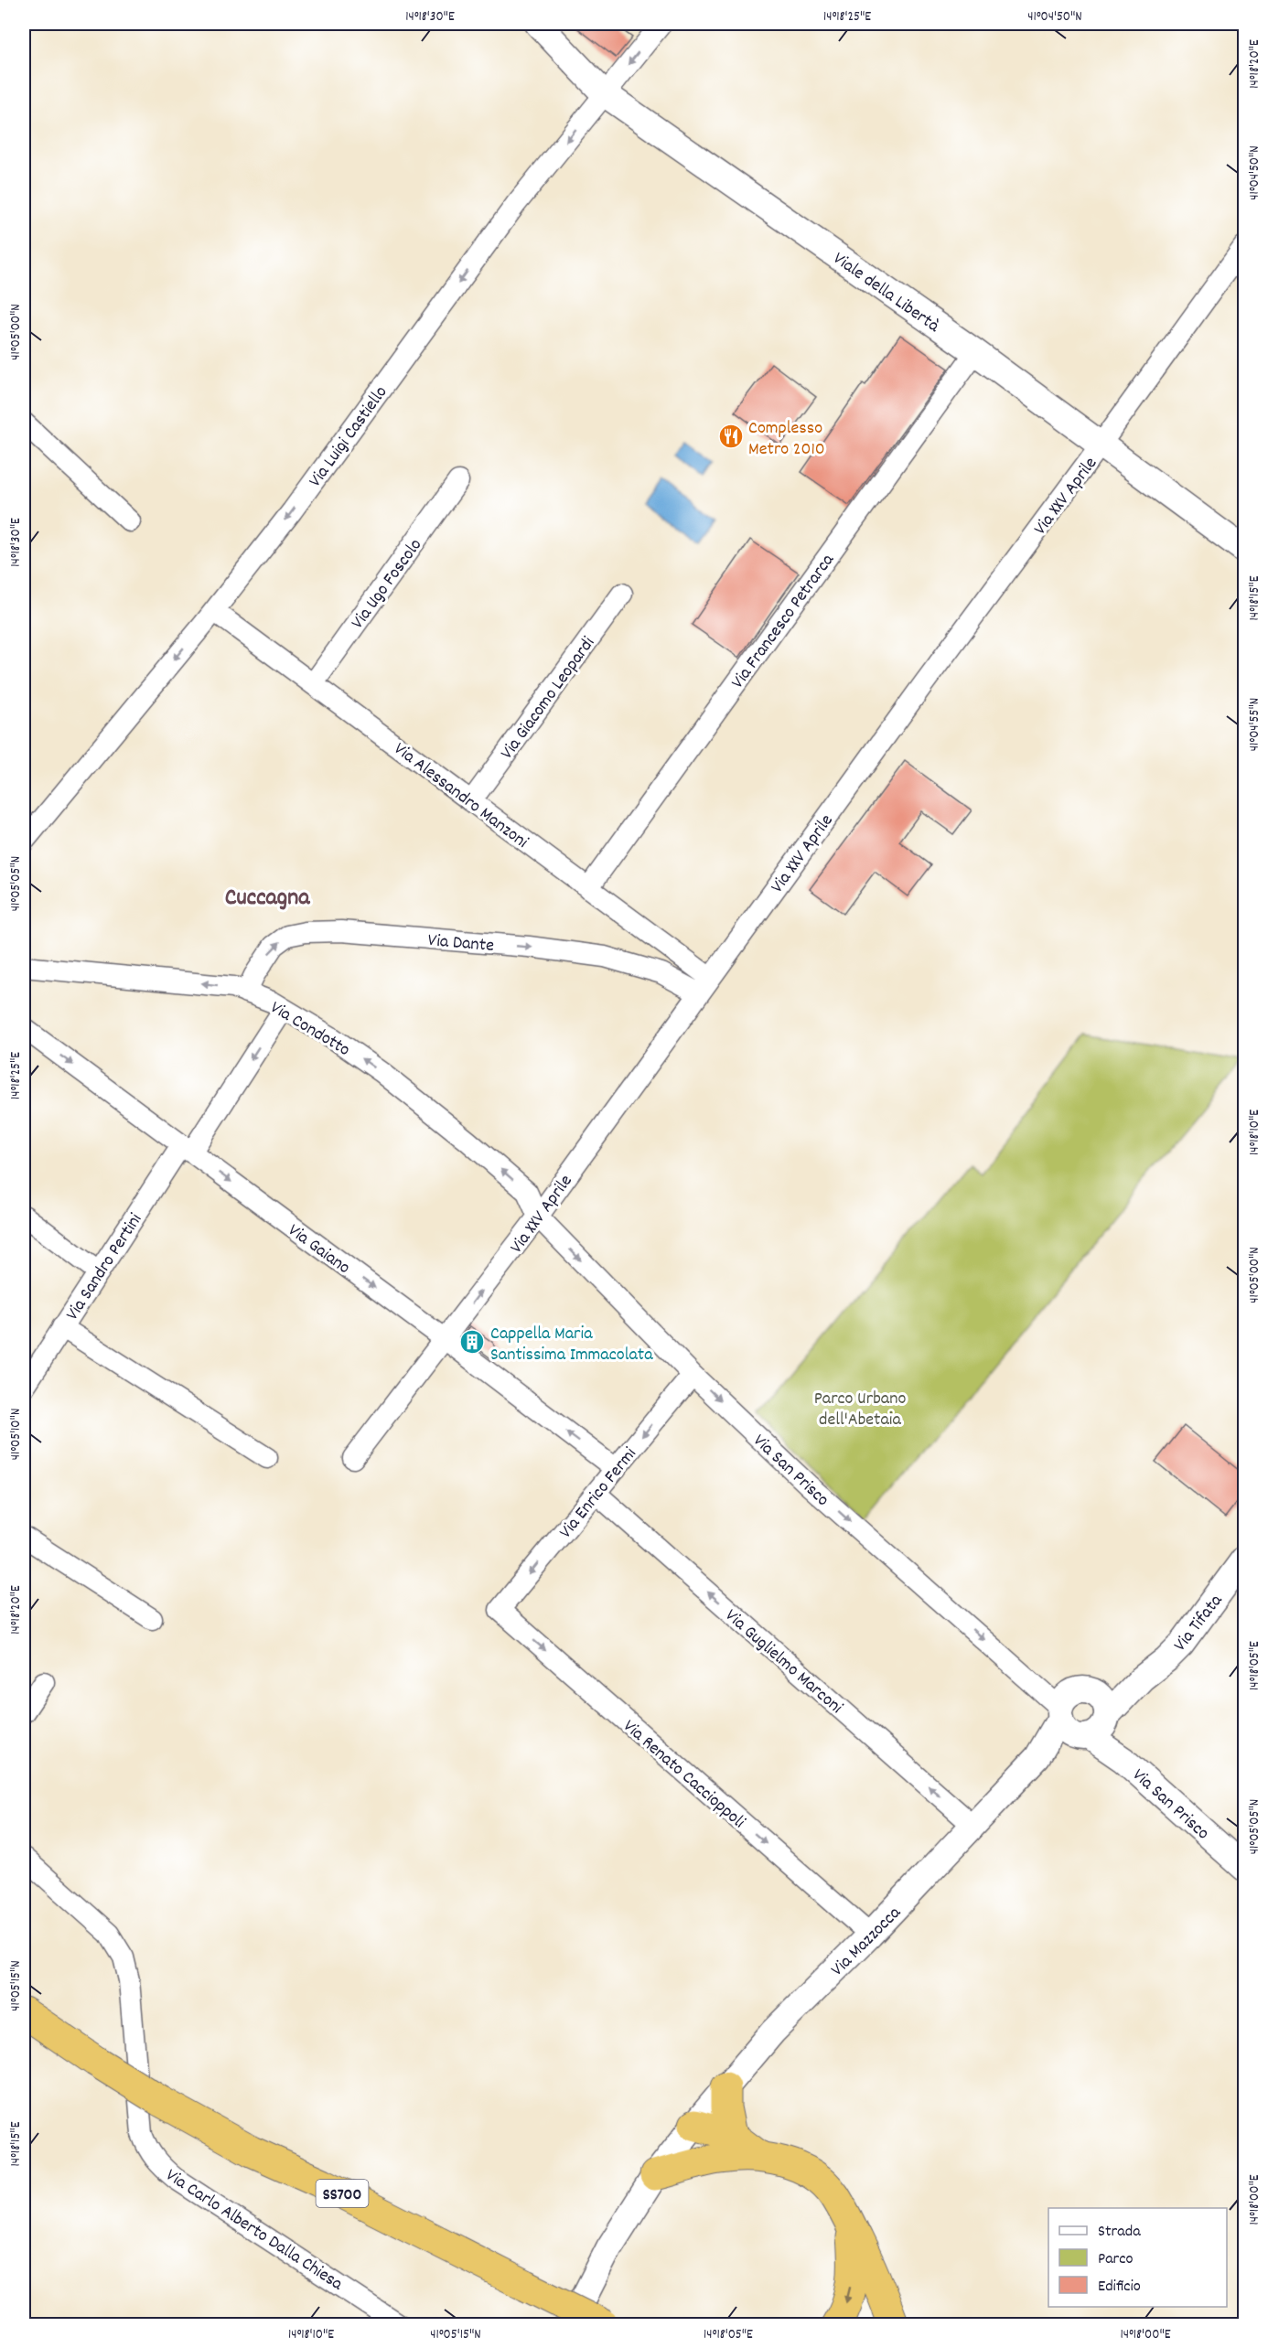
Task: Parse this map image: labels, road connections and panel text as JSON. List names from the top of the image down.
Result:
{
  "streets": {
    "highway": ["SS700"],
    "street": [
      "Viale della Libertà",
      "Via Luigi Castiello",
      "Via XXV Aprile",
      "Via Ugo Foscolo",
      "Via Francesco Petrarca",
      "Via Giacomo Leopardi",
      "Via Alessandro Manzoni",
      "Via Dante",
      "Via Condotto",
      "Via Gaiano",
      "Via Sandro Pertini",
      "Via San Prisco",
      "Via Enrico Fermi",
      "Via Tifata",
      "Via Guglielmo Marconi",
      "Via Renato Caccioppoli",
      "Via Mazzocca",
      "Via Carlo Alberto Dalla Chiesa"
    ]
  },
  "crossings": [
    ["Viale della Libertà", "Via Luigi Castiello"],
    ["Viale della Libertà", "Via XXV Aprile"],
    ["Viale della Libertà", "Via Francesco Petrarca"],
    ["Via Luigi Castiello", "Via Alessandro Manzoni"],
    ["Via XXV Aprile", "Via Alessandro Manzoni"],
    ["Via XXV Aprile", "Via Dante"],
    ["Via XXV Aprile", "Via Condotto"],
    ["Via XXV Aprile", "Via Gaiano"],
    ["Via XXV Aprile", "Via San Prisco"],
    ["Via Ugo Foscolo", "Via Alessandro Manzoni"],
    ["Via Francesco Petrarca", "Via Alessandro Manzoni"],
    ["Via Giacomo Leopardi", "Via Alessandro Manzoni"],
    ["Via Alessandro Manzoni", "Via Dante"],
    ["Via Dante", "Via Condotto"],
    ["Via Condotto", "Via Sandro Pertini"],
    ["Via Condotto", "Via San Prisco"],
    ["Via Gaiano", "Via Sandro Pertini"],
    ["Via Gaiano", "Via Enrico Fermi"],
    ["Via San Prisco", "Via Enrico Fermi"],
    ["Via San Prisco", "Via Tifata"],
    ["Via San Prisco", "Via Mazzocca"],
    ["Via Enrico Fermi", "Via Guglielmo Marconi"],
    ["Via Enrico Fermi", "Via Renato Caccioppoli"],
    ["Via Tifata", "Via Mazzocca"],
    ["Via Guglielmo Marconi", "Via Mazzocca"],
    ["Via Renato Caccioppoli", "Via Mazzocca"]
  ],
  "one_way": [
    "Via Luigi Castiello",
    "Via Dante",
    "Via Condotto",
    "Via Sandro Pertini",
    "Via San Prisco",
    "Via Enrico Fermi",
    "Via Guglielmo Marconi",
    "Via Renato Caccioppoli"
  ],
  "districts": ["Cuccagna"],
  "parks": ["Parco Urbano dell'Abetaia"],
  "places": {
    "restaurant": ["Complesso Metro 2010"],
    "building": ["Cappella Maria Santissima Immacolata"]
  },
  "legend": ["Strada", "Parco", "Edificio"],
  "coordinates": [
    "14°18'30\"E",
    "14°18'25\"E",
    "41°04'50\"N",
    "14°18'20\"E",
    "41°05'00\"N",
    "14°18'15\"E",
    "41°04'55\"N",
    "41°05'05\"N",
    "14°18'10\"E",
    "41°05'10\"N",
    "14°18'05\"E",
    "41°05'15\"N",
    "14°18'00\"E"
  ]
}
